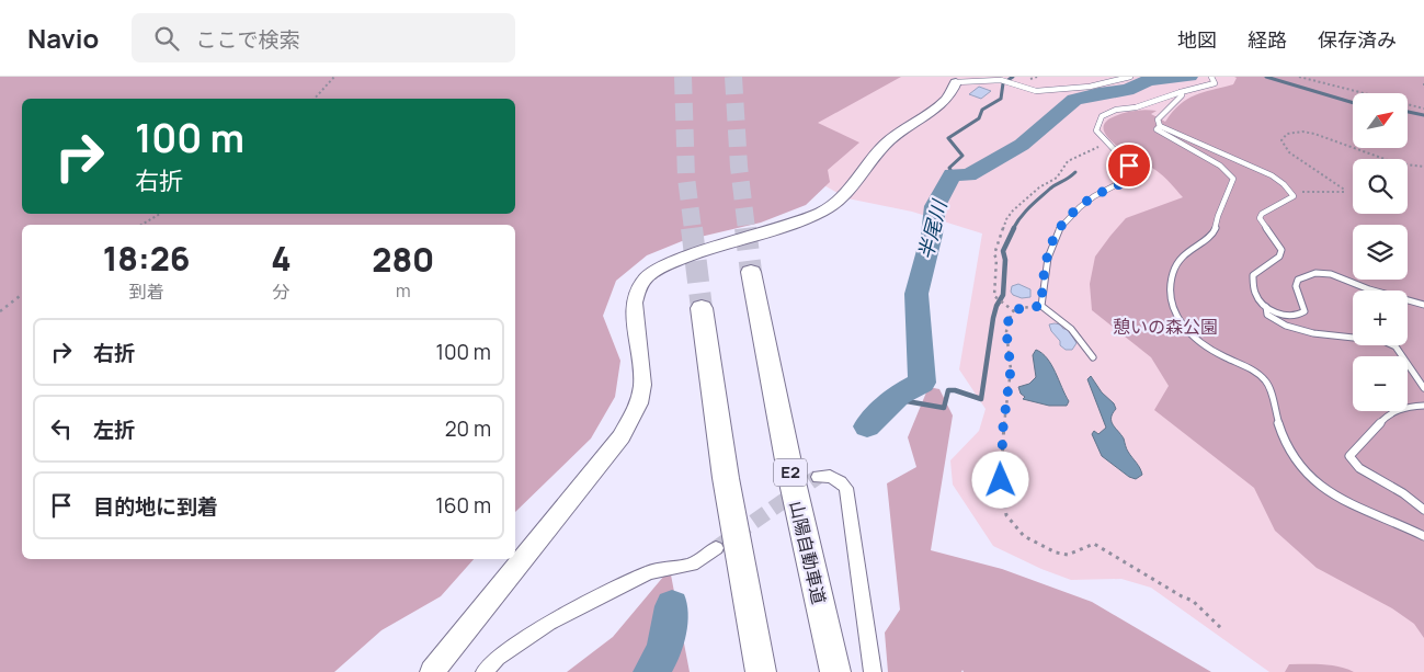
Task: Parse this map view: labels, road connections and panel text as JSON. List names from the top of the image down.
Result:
{
  "streets": {
    "highway": ["E2", "山陽自動車道"]
  },
  "water": ["半尾川"],
  "parks": ["憩いの森公園"],
  "north": "top right",
  "page": {
    "header": "Navio",
    "search": "ここで検索",
    "nav": ["地図", "経路", "保存済み"],
    "map_buttons": ["+", "−"],
    "turn": ["100 m", "右折"],
    "eta": [
      "18:26",
      "到着",
      "4",
      "分",
      "280",
      "m"
    ],
    "list": [
      {
        "name": "右折",
        "value": "100 m"
      },
      {
        "name": "左折",
        "value": "20 m"
      },
      {
        "name": "目的地に到着",
        "value": "160 m"
      }
    ]
  }
}
